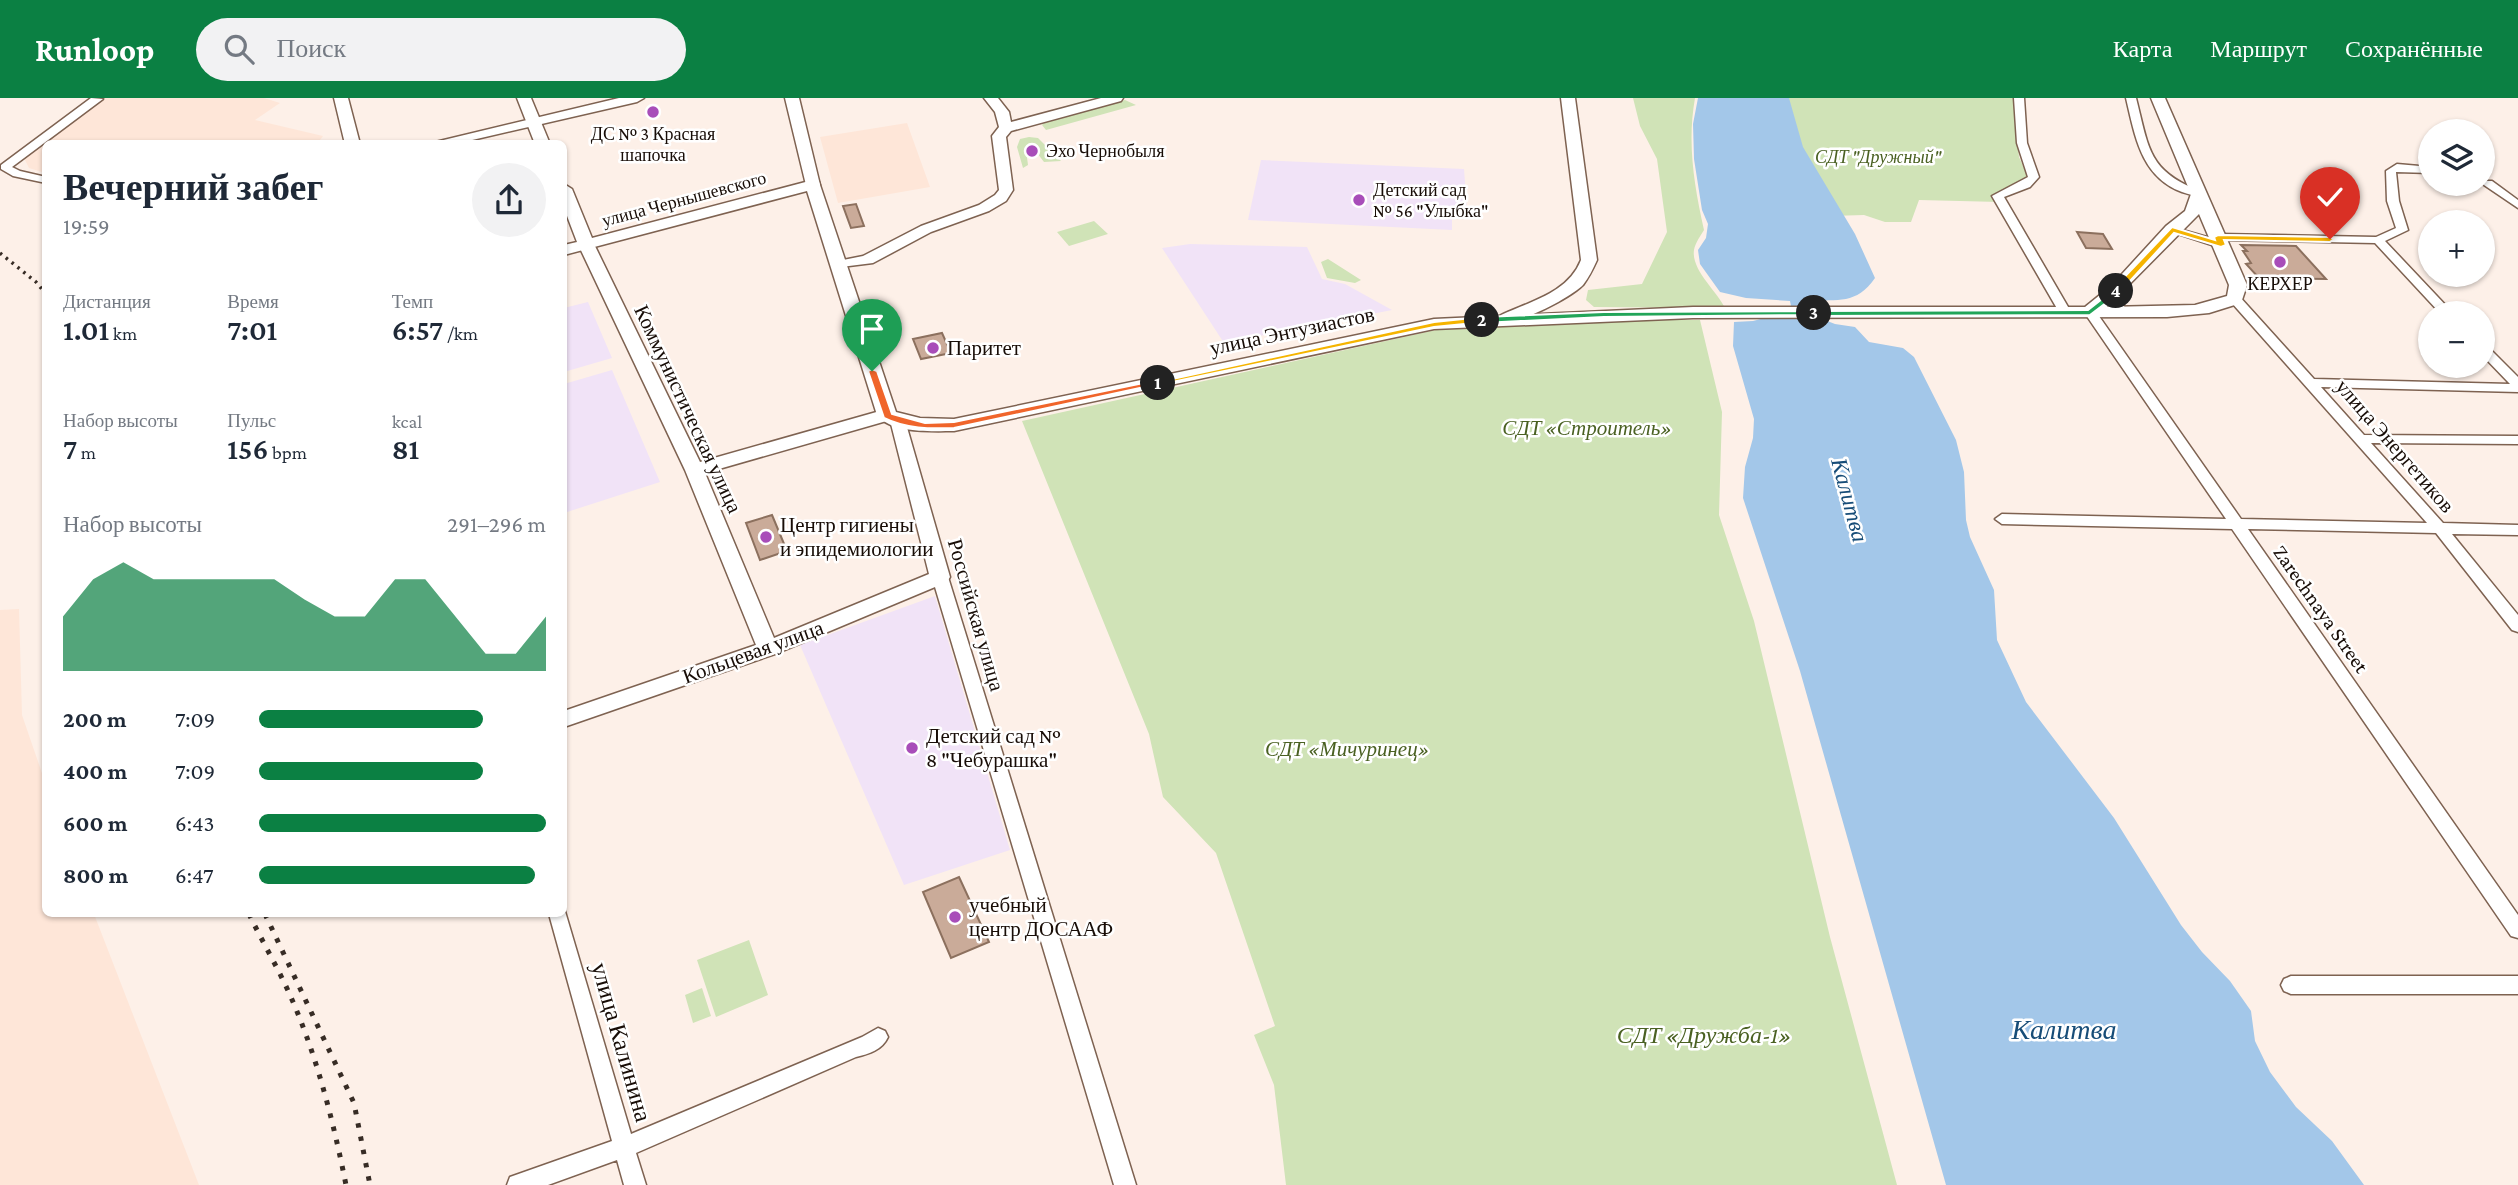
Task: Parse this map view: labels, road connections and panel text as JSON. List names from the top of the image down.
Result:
{
  "streets": {
    "main road": [
      "улица Чернышевского",
      "улица Энтузиастов",
      "Коммунистическая улица",
      "Российская улица"
    ],
    "street": [
      "улица Энергетиков",
      "Zarechnaya Street",
      "Кольцевая улица",
      "улица Калинина"
    ]
  },
  "crossings": [
    ["улица Чернышевского", "Коммунистическая улица"],
    ["улица Чернышевского", "Российская улица"],
    ["улица Энтузиастов", "улица Энергетиков"],
    ["улица Энтузиастов", "Zarechnaya Street"],
    ["улица Энтузиастов", "Российская улица"],
    ["Коммунистическая улица", "Кольцевая улица"],
    ["Российская улица", "Кольцевая улица"]
  ],
  "water": ["Калитва"],
  "parks": [
    "СДТ \"Дружный\"",
    "СДТ «Строитель»",
    "СДТ «Мичуринец»",
    "СДТ «Дружба-1»"
  ],
  "places": [
    "ДС № 3 Красная шапочка",
    "Эхо Чернобыля",
    "Детский сад № 56 \"Улыбка\"",
    "КЕРХЕР",
    "Паритет",
    "Центр гигиены и эпидемиологии",
    "Детский сад № 8 \"Чебурашка\"",
    "учебный центр ДОСААФ"
  ],
  "page": {
    "header": "Runloop",
    "search": "Поиск",
    "nav": ["Карта", "Маршрут", "Сохранённые"],
    "map_buttons": ["+", "−"],
    "heading": ["Вечерний забег", "19:59"],
    "stats": [
      ["Дистанция", "1.01 km"],
      ["Время", "7:01"],
      ["Темп", "6:57 /km"],
      ["Набор высоты", "7 m"],
      ["Пульс", "156 bpm"],
      ["kcal", "81"]
    ],
    "pins": [
      "4",
      "3",
      "2",
      "1"
    ],
    "chart": ["Набор высоты", "291–296 m"],
    "list": [
      {
        "name": "200 m",
        "note": "7:09"
      },
      {
        "name": "400 m",
        "note": "7:09"
      },
      {
        "name": "600 m",
        "note": "6:43"
      },
      {
        "name": "800 m",
        "note": "6:47"
      }
    ]
  }
}
